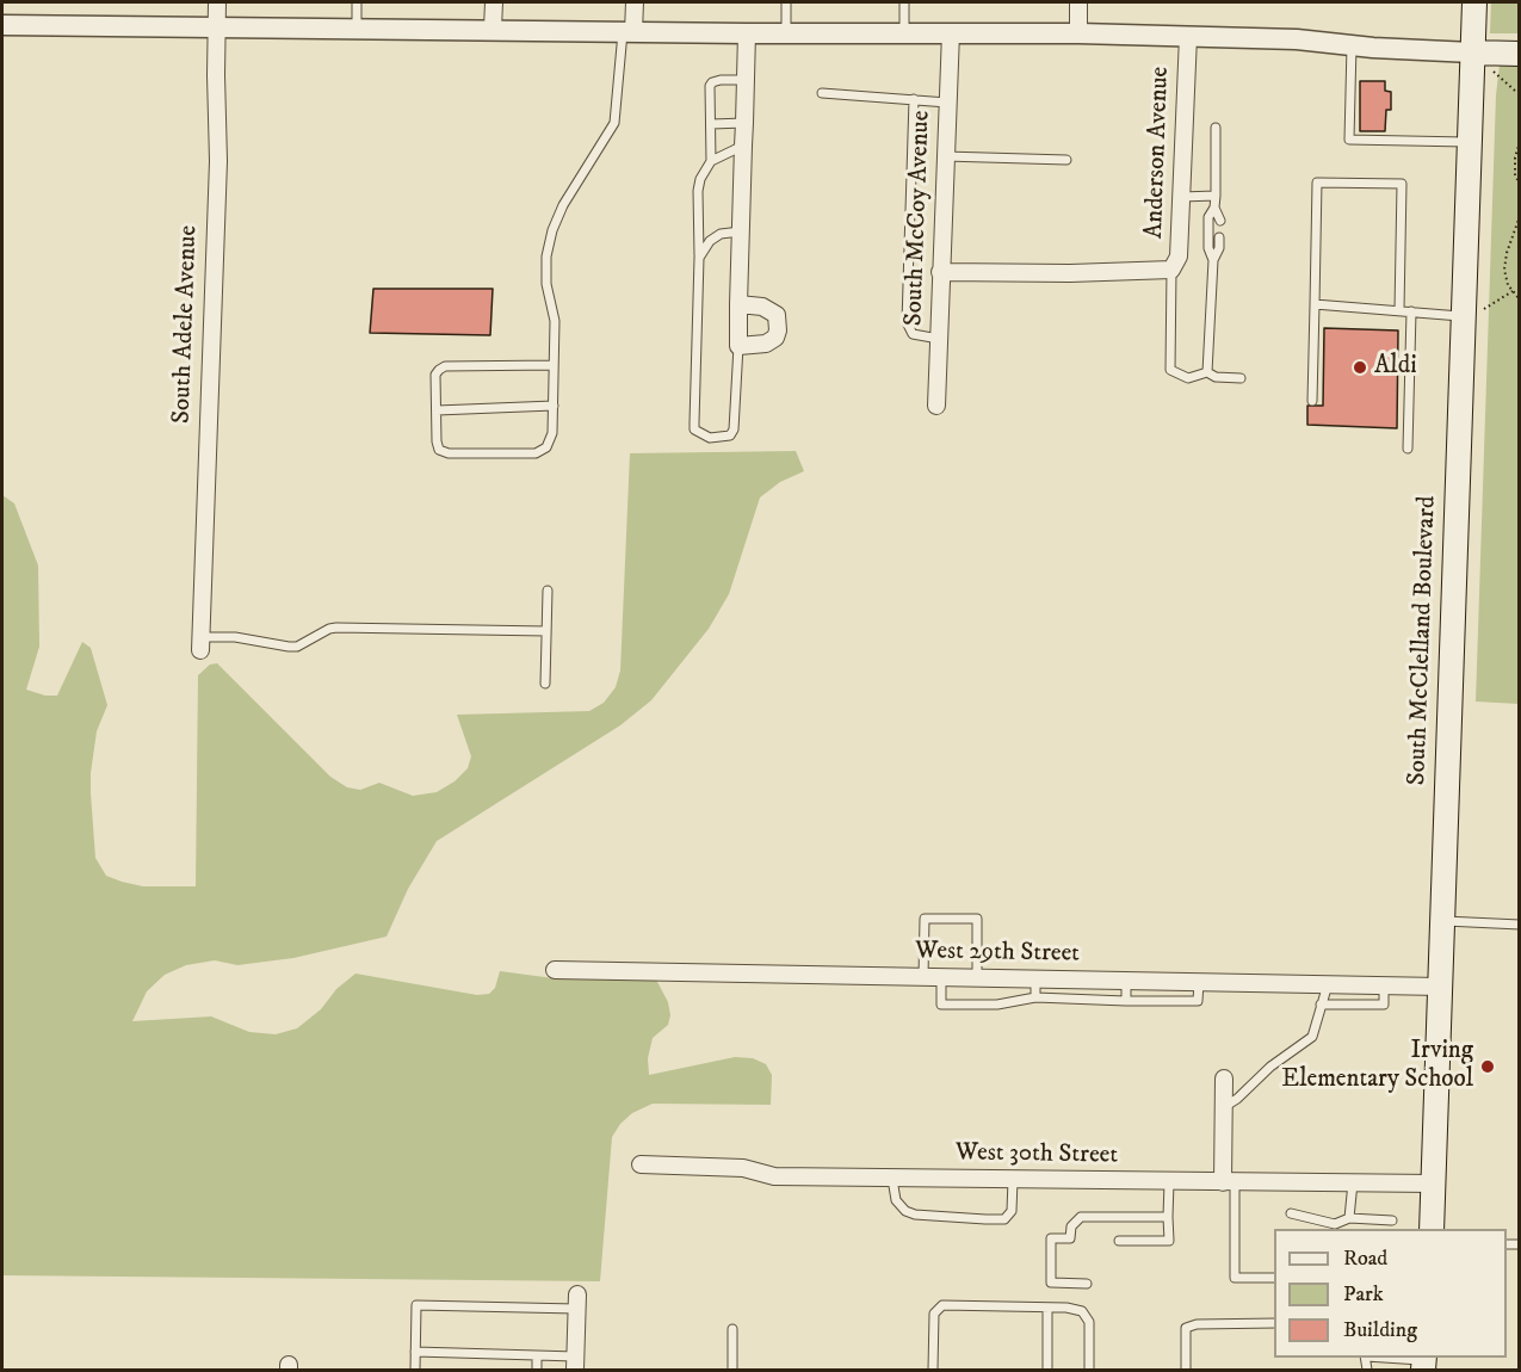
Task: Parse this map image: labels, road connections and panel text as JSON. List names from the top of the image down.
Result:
{
  "streets": {
    "main road": ["South McClelland Boulevard"],
    "street": [
      "Anderson Avenue",
      "South McCoy Avenue",
      "South Adele Avenue",
      "West 29th Street",
      "West 30th Street"
    ]
  },
  "crossings": [
    ["South McClelland Boulevard", "West 29th Street"],
    ["South McClelland Boulevard", "West 30th Street"]
  ],
  "places": ["Aldi", "Irving Elementary School"],
  "legend": ["Road", "Park", "Building"]
}
